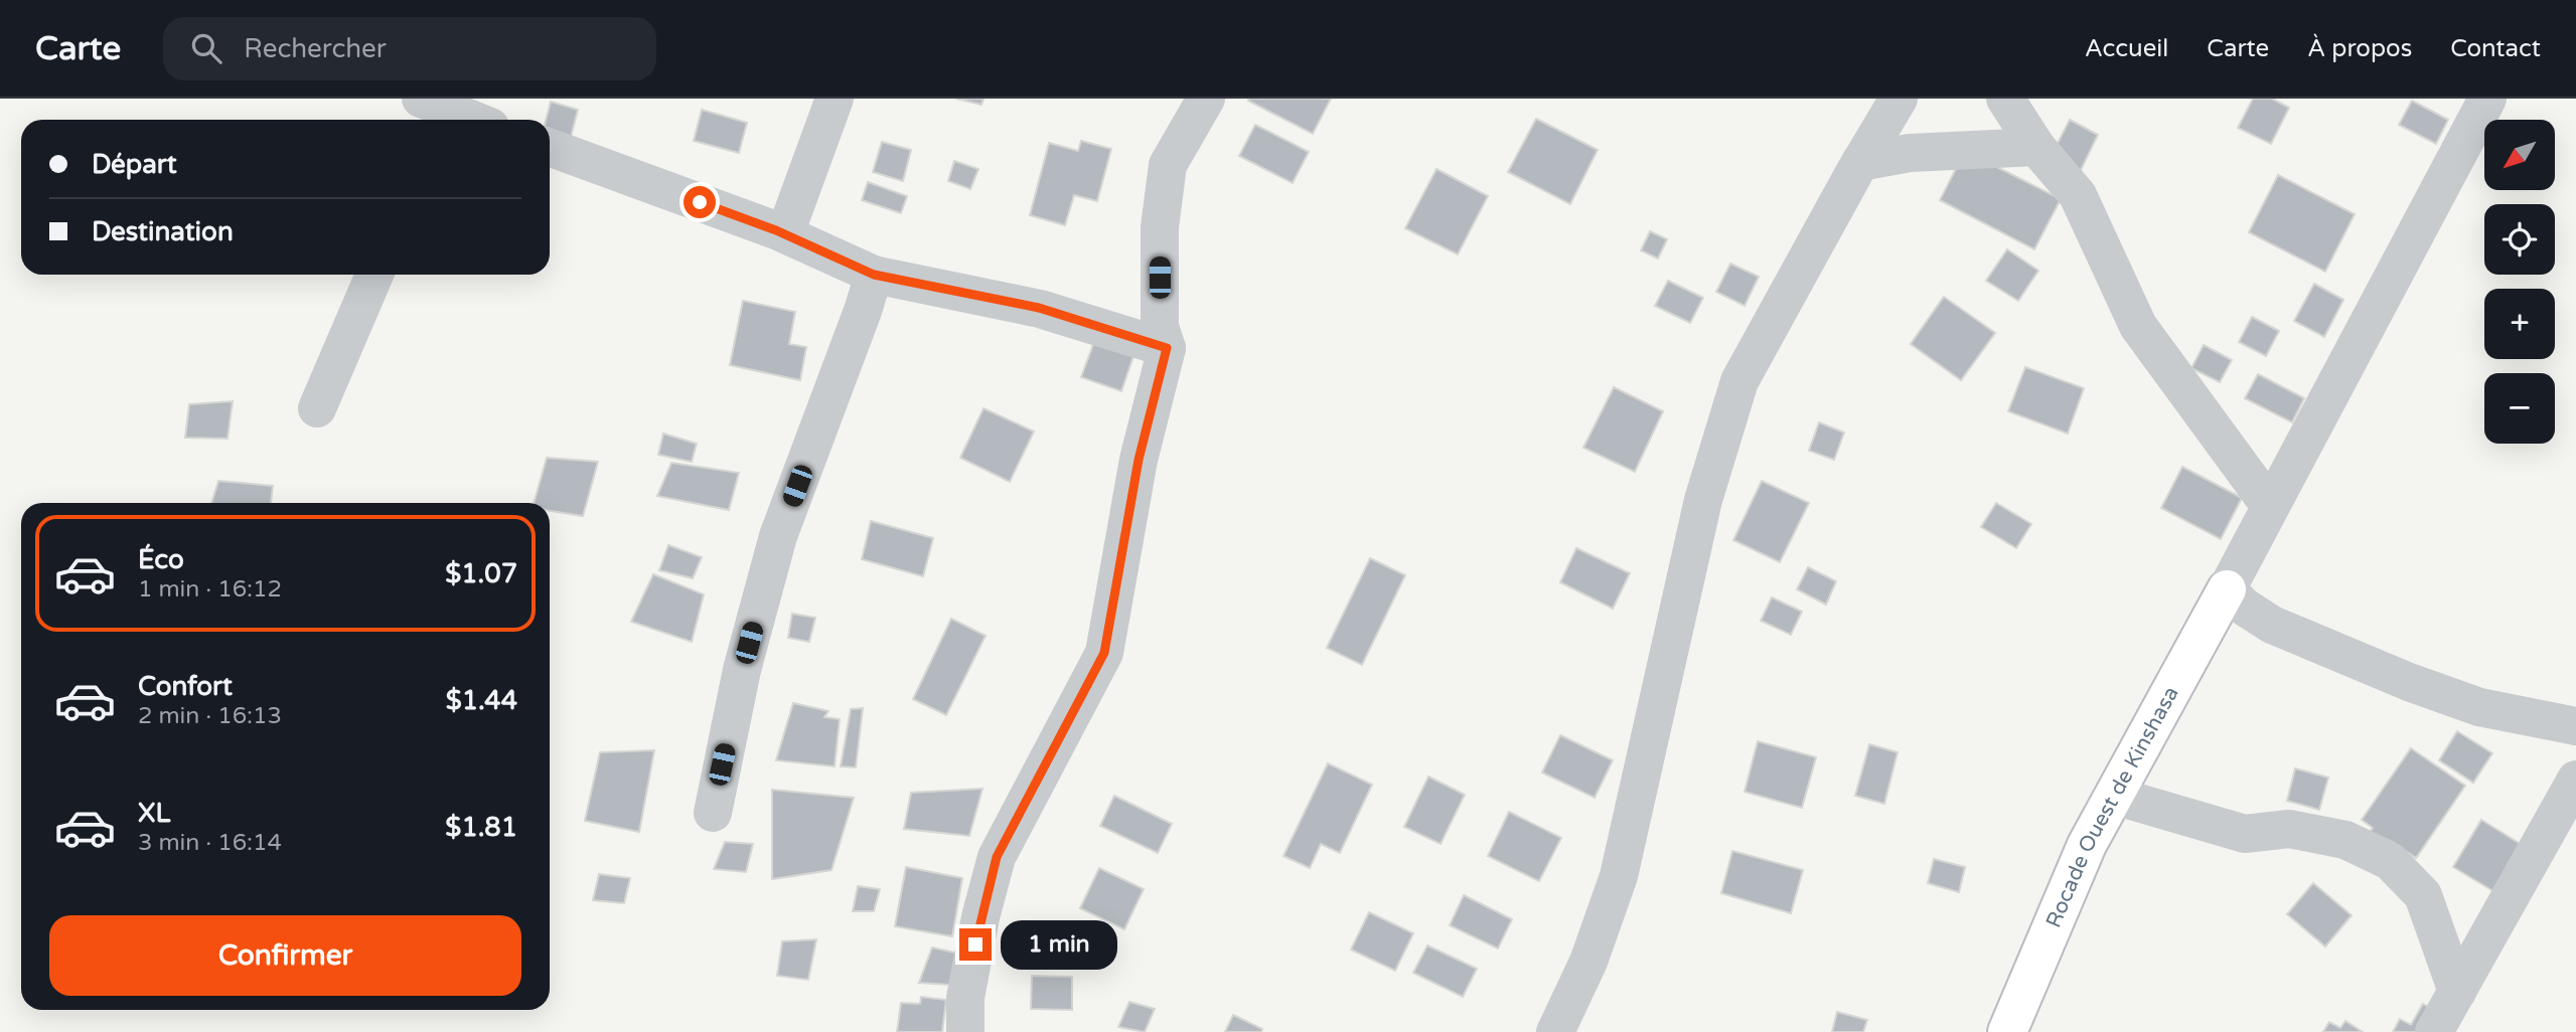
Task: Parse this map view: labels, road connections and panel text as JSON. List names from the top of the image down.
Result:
{
  "streets": {
    "main road": ["Rocade Ouest de Kinshasa"]
  },
  "north": "bottom left",
  "page": {
    "header": "Carte",
    "search": "Rechercher",
    "nav": [
      "Accueil",
      "Carte",
      "À propos",
      "Contact"
    ],
    "map_buttons": ["+", "−"],
    "banner": ["Départ", "Destination"],
    "list": [
      {
        "name": "Éco",
        "note": "1 min · 16:12",
        "value": "$1.07"
      },
      {
        "name": "Confort",
        "note": "2 min · 16:13",
        "value": "$1.44"
      },
      {
        "name": "XL",
        "note": "3 min · 16:14",
        "value": "$1.81"
      }
    ],
    "buttons": "Confirmer",
    "bubble": "1 min"
  }
}
